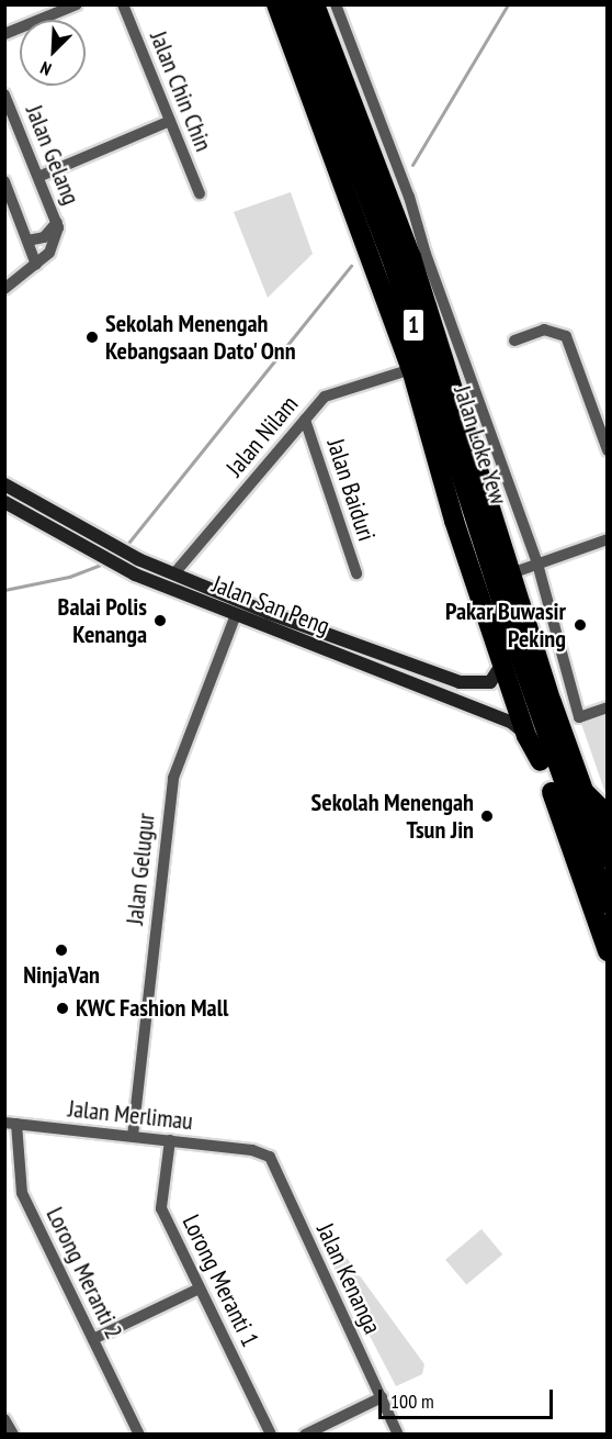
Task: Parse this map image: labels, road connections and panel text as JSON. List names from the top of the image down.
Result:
{
  "streets": {
    "highway": ["1", "Jalan Loke Yew"],
    "street": [
      "Jalan Chin Chin",
      "Jalan Gelang",
      "Jalan Nilam",
      "Jalan Baiduri",
      "Jalan San Peng",
      "Jalan Gelugur",
      "Jalan Merlimau",
      "Lorong Meranti 2",
      "Jalan Kenanga",
      "Lorong Meranti 1"
    ]
  },
  "crossings": [
    ["Jalan Nilam", "Jalan Baiduri"],
    ["Jalan Nilam", "Jalan San Peng"],
    ["Jalan Loke Yew", "Jalan San Peng"],
    ["Jalan San Peng", "Jalan Gelugur"],
    ["Jalan Gelugur", "Jalan Merlimau"],
    ["Jalan Merlimau", "Lorong Meranti 2"],
    ["Jalan Merlimau", "Jalan Kenanga"],
    ["Jalan Merlimau", "Lorong Meranti 1"]
  ],
  "places": [
    "Sekolah Menengah Kebangsaan Dato' Onn",
    "Balai Polis Kenanga",
    "Pakar Buwasir Peking",
    "Sekolah Menengah Tsun Jin",
    "NinjaVan",
    "KWC Fashion Mall"
  ],
  "scale_bar": "100 m",
  "north": "bottom left"
}
